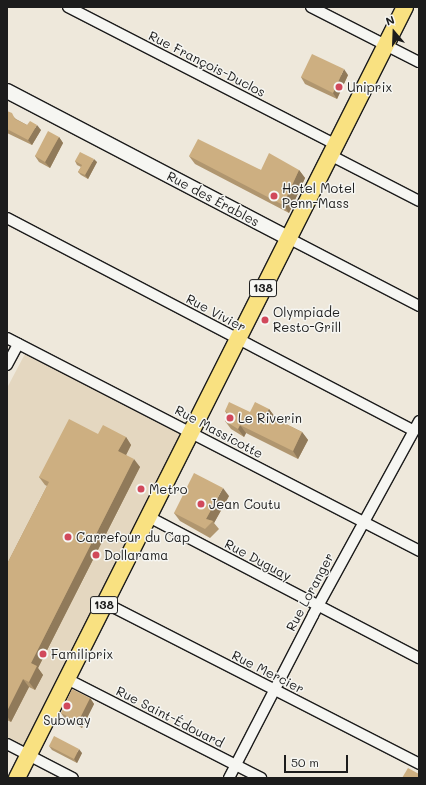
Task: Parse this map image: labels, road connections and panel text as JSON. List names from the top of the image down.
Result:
{
  "streets": {
    "main road": ["138"],
    "street": [
      "Rue François-Duclos",
      "Rue des Érables",
      "Rue Vivier",
      "Rue Massicotte",
      "Rue Duguay",
      "Rue Loranger",
      "Rue Mercier",
      "Rue Saint-Édouard"
    ]
  },
  "crossings": [
    ["Rue François-Duclos", "138"],
    ["Rue des Érables", "138"],
    ["138", "Rue Vivier"],
    ["138", "Rue Massicotte"],
    ["138", "Rue Duguay"],
    ["138", "Rue Mercier"],
    ["138", "Rue Saint-Édouard"],
    ["Rue Vivier", "Rue Loranger"],
    ["Rue Massicotte", "Rue Loranger"],
    ["Rue Duguay", "Rue Loranger"],
    ["Rue Loranger", "Rue Mercier"],
    ["Rue Loranger", "Rue Saint-Édouard"]
  ],
  "places": [
    "Uniprix",
    "Hotel Motel Penn-Mass",
    "Olympiade Resto-Grill",
    "Le Riverin",
    "Metro",
    "Jean Coutu",
    "Carrefour du Cap",
    "Dollarama",
    "Familiprix",
    "Subway"
  ],
  "scale_bar": "50 m",
  "north": "top"
}
